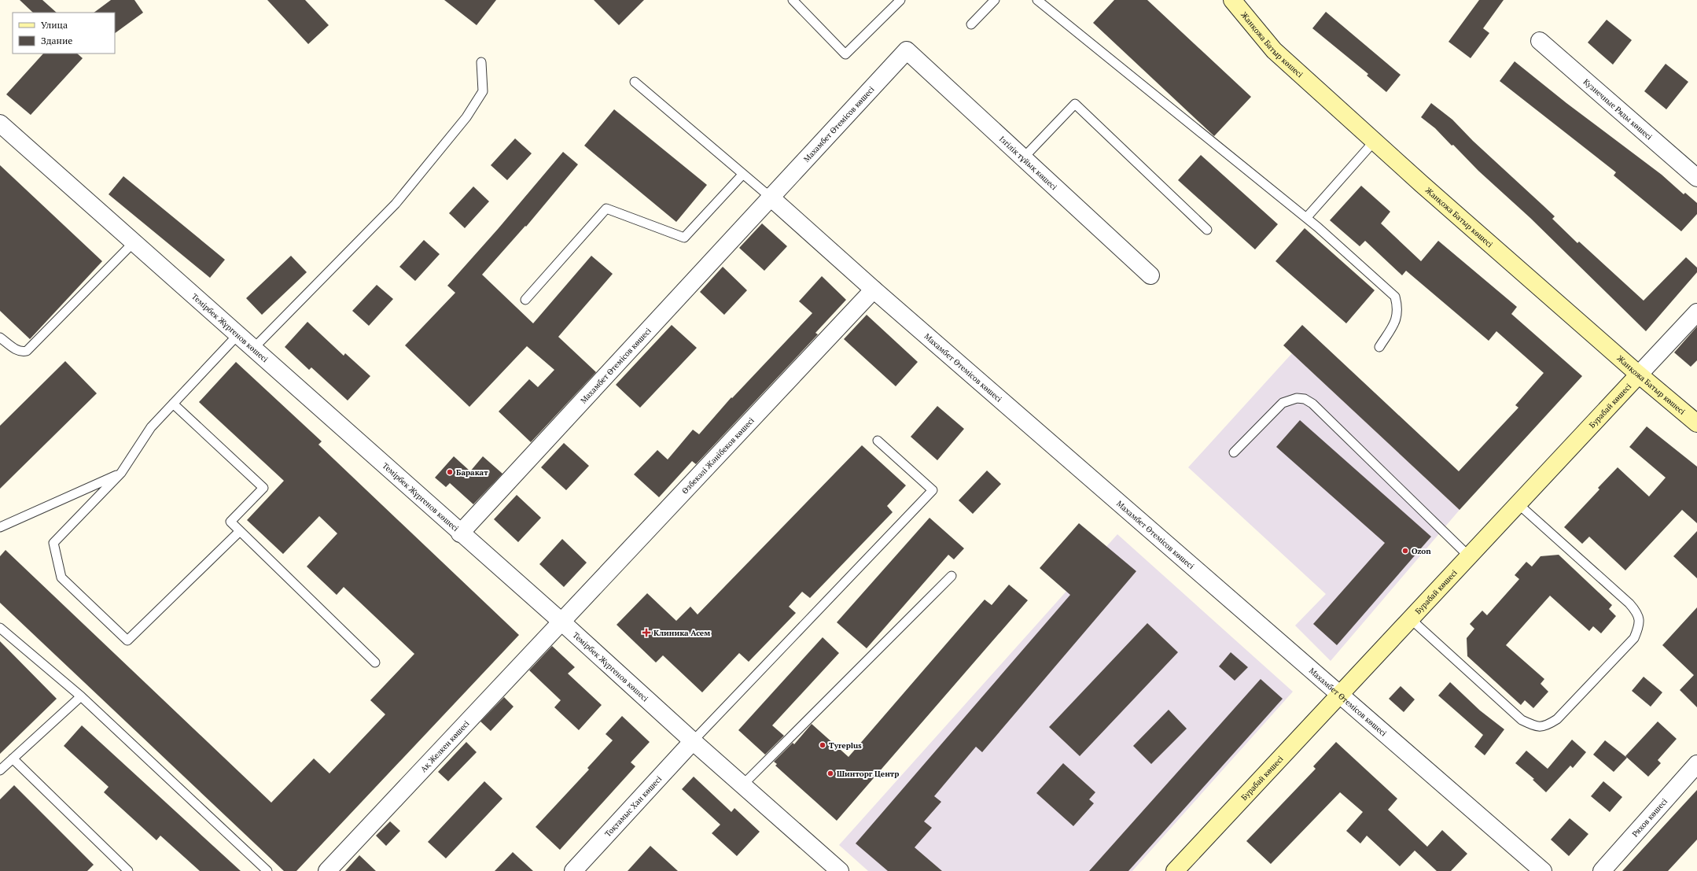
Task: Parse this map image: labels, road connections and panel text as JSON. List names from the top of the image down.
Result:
{
  "streets": {
    "street": [
      "Жанқожа Батыр көшесі",
      "Кузнечные Ряды көшесі",
      "Махамбет Өтемісов көшесі",
      "Ізгілік тұйық көшесі",
      "Темірбек Жүргенов көшесі",
      "Бурабай көшесі",
      "Өзбекәлі Жәнібеков көшесі",
      "Ақ Желкен көшесі",
      "Тоқтамыс Хан көшесі",
      "Ряхов көшесі"
    ]
  },
  "crossings": [
    ["Жанқожа Батыр көшесі", "Бурабай көшесі"],
    ["Махамбет Өтемісов көшесі", "Ізгілік тұйық көшесі"],
    ["Махамбет Өтемісов көшесі", "Темірбек Жүргенов көшесі"],
    ["Махамбет Өтемісов көшесі", "Бурабай көшесі"],
    ["Махамбет Өтемісов көшесі", "Өзбекәлі Жәнібеков көшесі"],
    ["Темірбек Жүргенов көшесі", "Өзбекәлі Жәнібеков көшесі"],
    ["Темірбек Жүргенов көшесі", "Ақ Желкен көшесі"],
    ["Темірбек Жүргенов көшесі", "Тоқтамыс Хан көшесі"],
    ["Өзбекәлі Жәнібеков көшесі", "Ақ Желкен көшесі"]
  ],
  "places": {
    "other": [
      "Баракат",
      "Ozon",
      "Tyreplus",
      "Шинторг Центр"
    ],
    "health": ["Клиника Асем"]
  },
  "legend": ["Улица", "Здание"]
}
